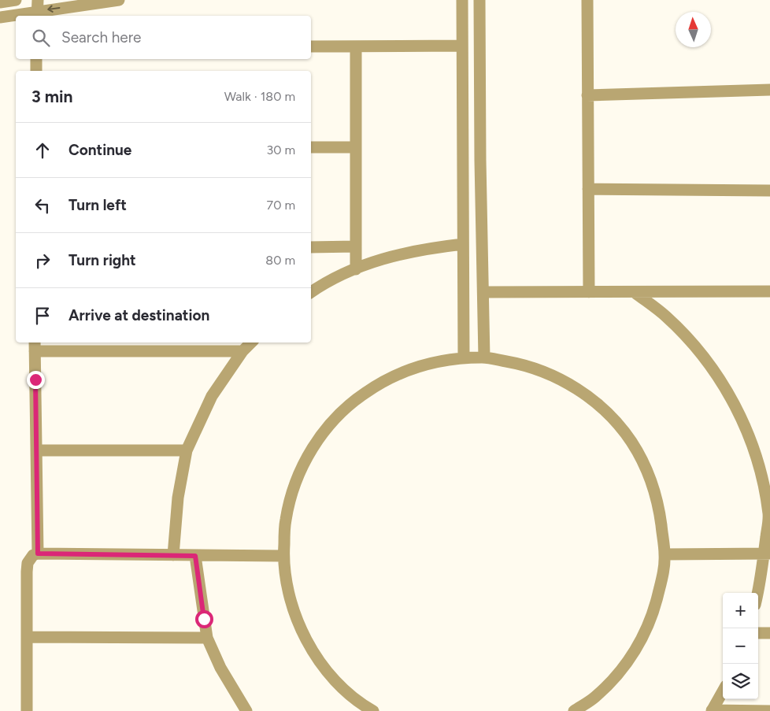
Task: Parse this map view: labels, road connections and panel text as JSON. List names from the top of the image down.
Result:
{
  "north": "top",
  "page": {
    "search": "Search here",
    "heading": ["3 min", "Walk · 180 m"],
    "list": [
      ["Continue", "30 m"],
      ["Turn left", "70 m"],
      ["Turn right", "80 m"],
      "Arrive at destination"
    ],
    "map_buttons": ["+", "−"]
  }
}
